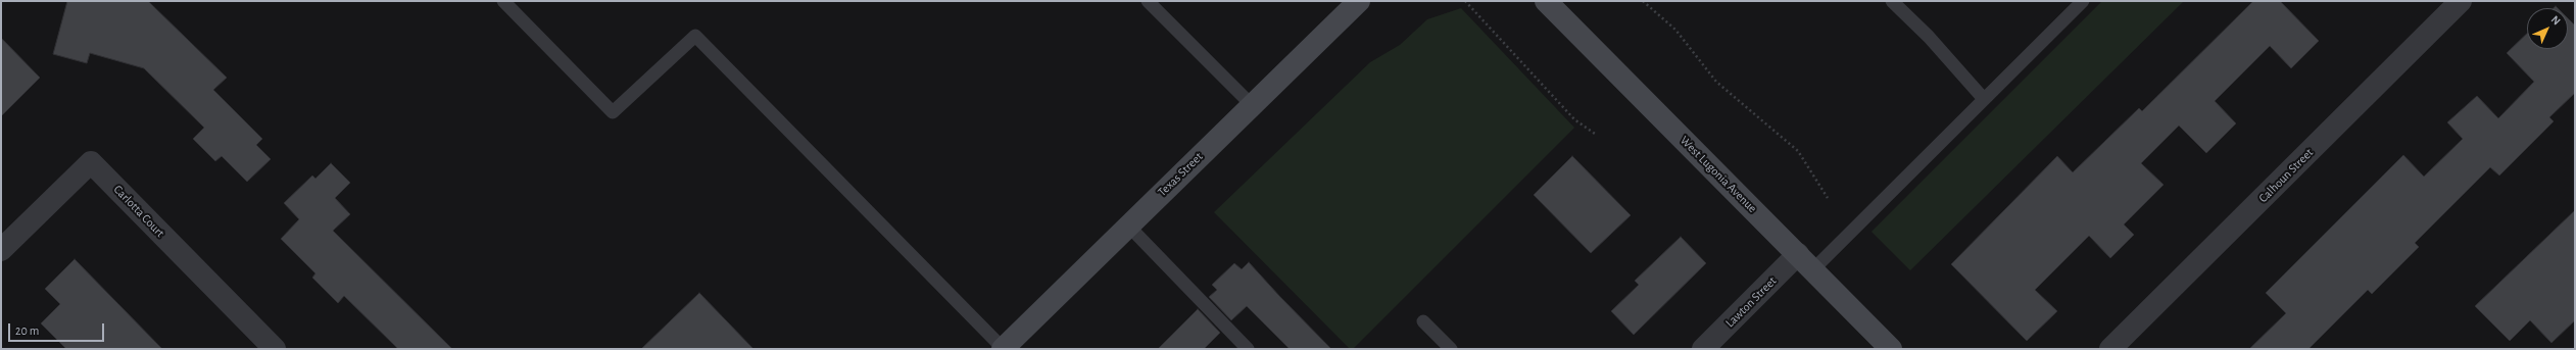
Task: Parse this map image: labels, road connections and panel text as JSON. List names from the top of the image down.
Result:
{
  "streets": {
    "street": [
      "Texas Street",
      "West Lugonia Avenue",
      "Calhoun Street",
      "Carlotta Court",
      "Lawton Street"
    ]
  },
  "crossings": [
    ["West Lugonia Avenue", "Lawton Street"]
  ],
  "scale_bar": "20 m",
  "north": "top right"
}
